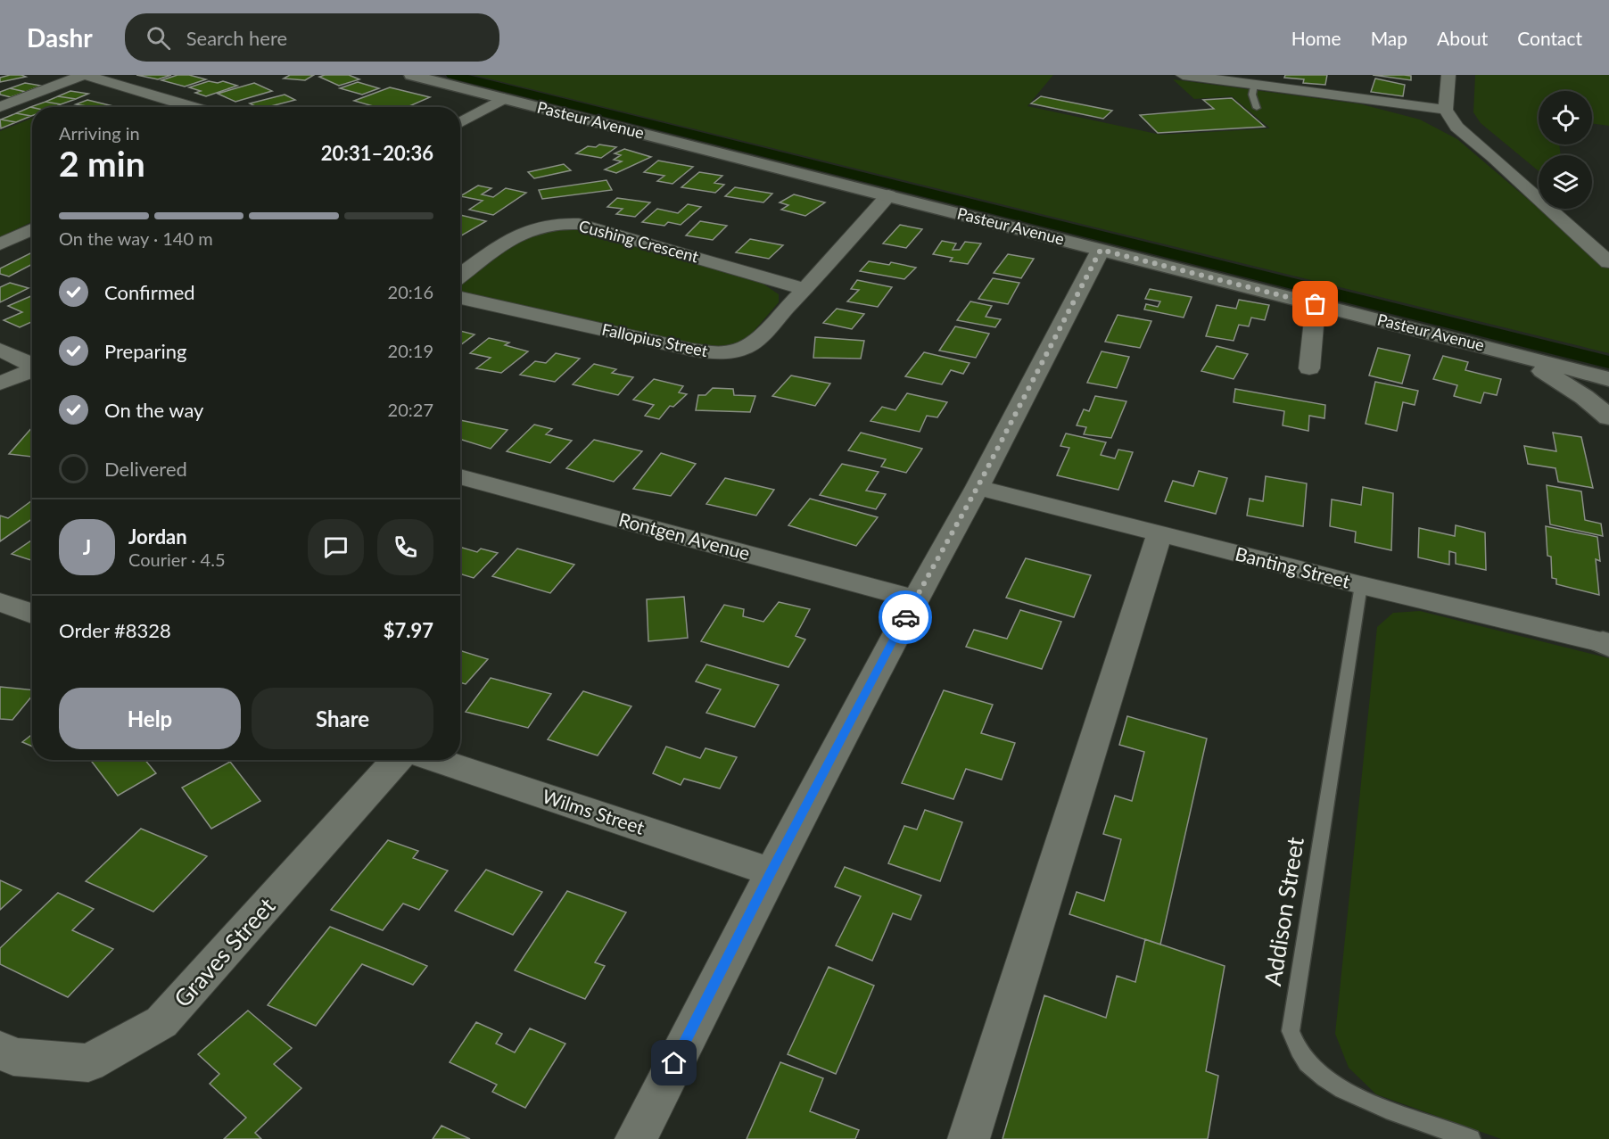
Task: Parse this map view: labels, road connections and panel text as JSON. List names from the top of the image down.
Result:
{
  "streets": {
    "street": [
      "Pasteur Avenue",
      "Cushing Crescent",
      "Fallopius Street",
      "Rontgen Avenue",
      "Banting Street",
      "Wilms Street",
      "Graves Street"
    ],
    "lane": ["Addison Street"]
  },
  "crossings": [
    ["Pasteur Avenue", "Fallopius Street"],
    ["Cushing Crescent", "Fallopius Street"],
    ["Banting Street", "Addison Street"]
  ],
  "page": {
    "header": "Dashr",
    "search": "Search here",
    "nav": [
      "Home",
      "Map",
      "About",
      "Contact"
    ],
    "heading": ["2 min", "Arriving in", "20:31–20:36"],
    "panel": [
      "Jordan",
      "Courier · 4.5",
      "Order #8328",
      "$7.97"
    ],
    "bar": "On the way · 140 m",
    "list": [
      ["Confirmed", "20:16"],
      ["Preparing", "20:19"],
      ["On the way", "20:27"],
      "Delivered"
    ],
    "round": "J",
    "buttons": ["Help", "Share"]
  }
}
